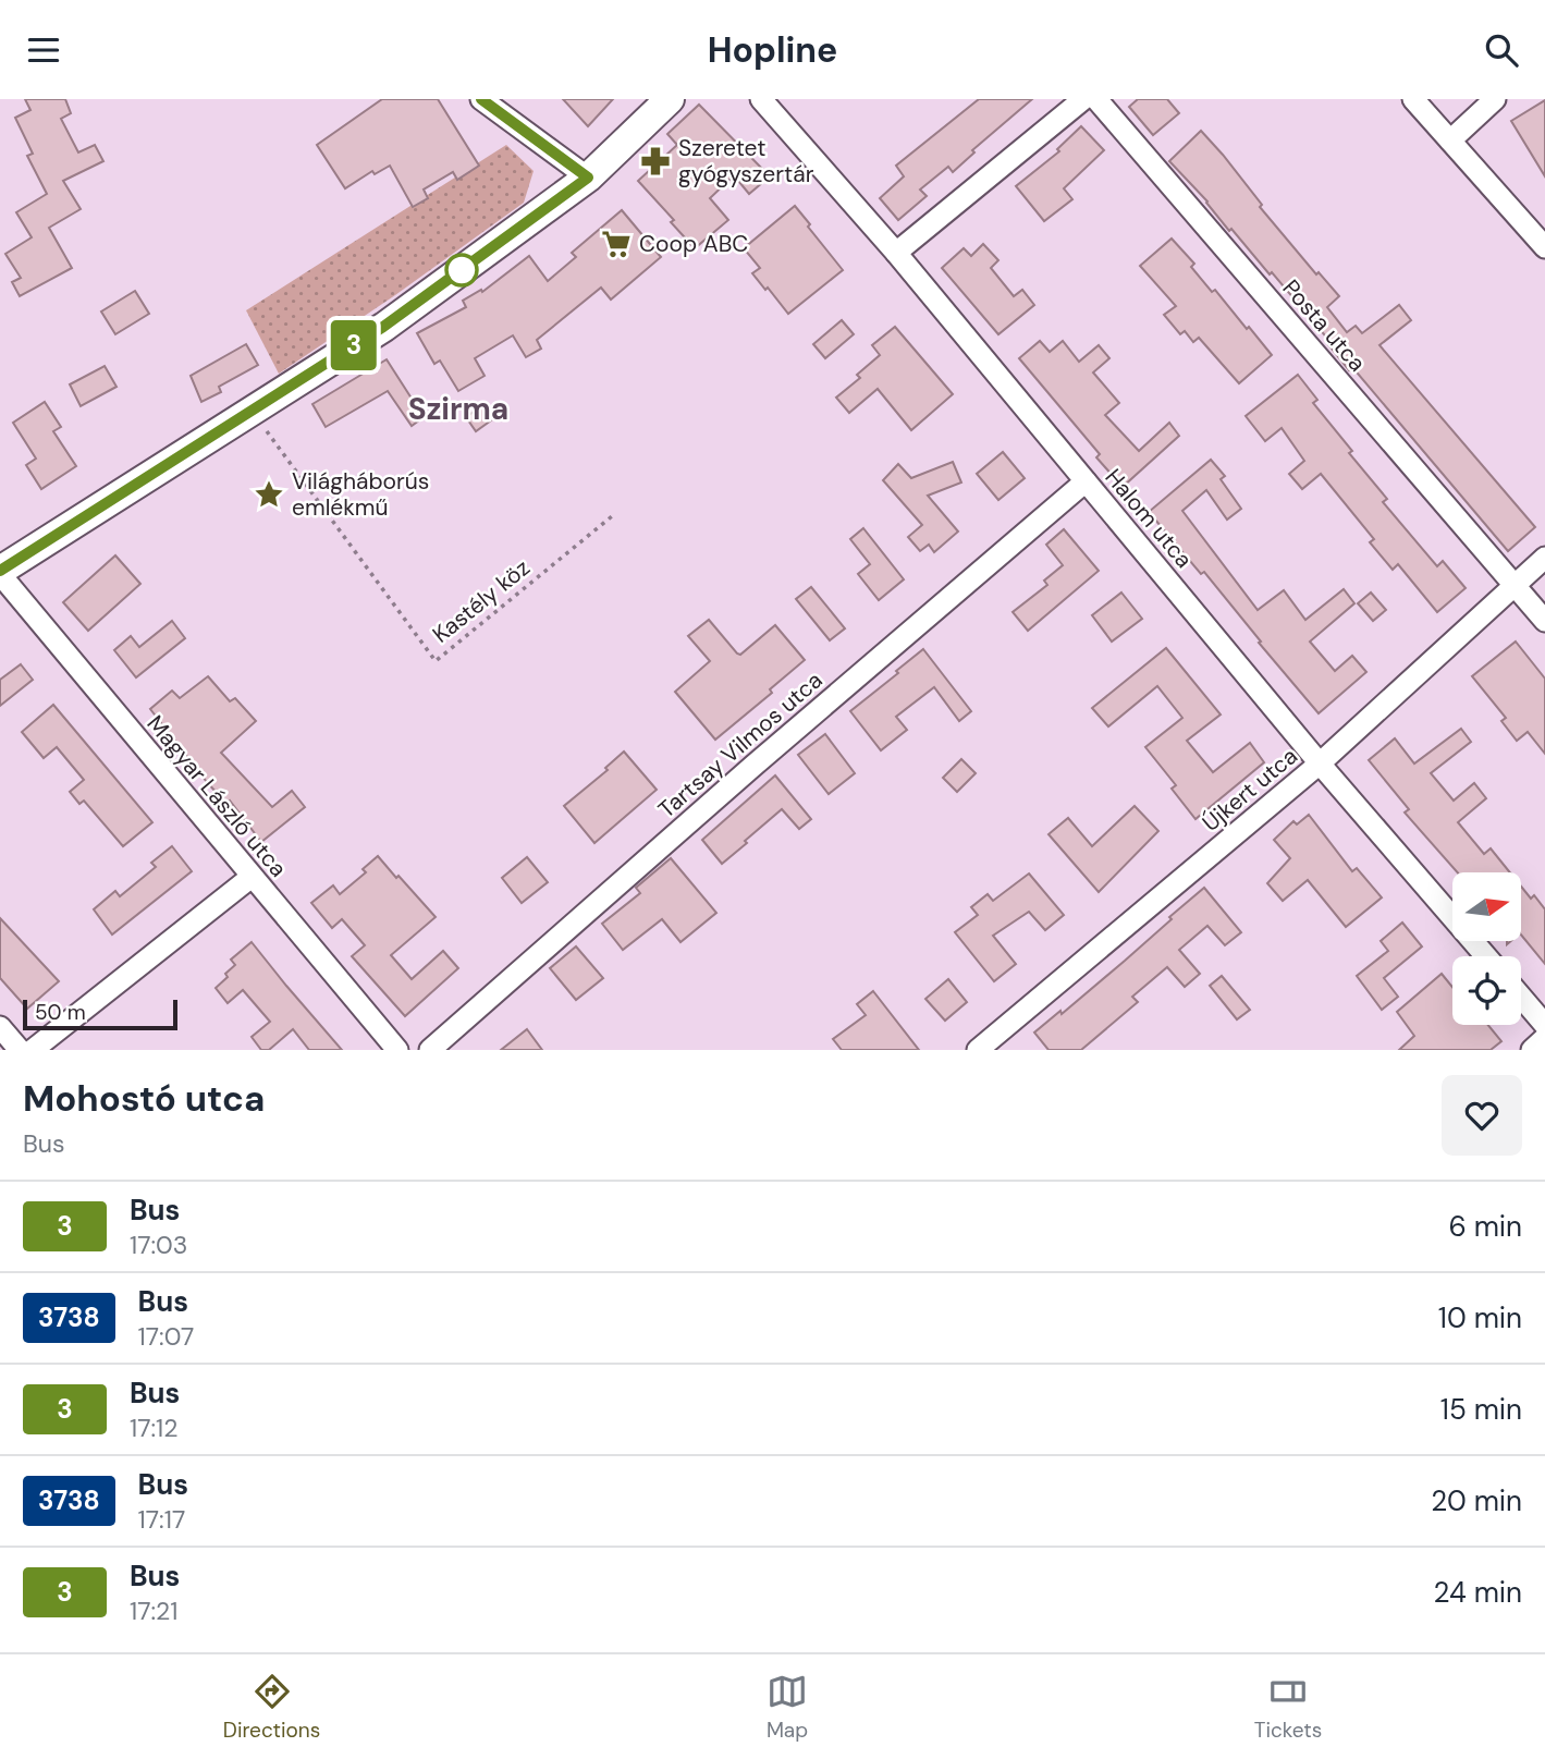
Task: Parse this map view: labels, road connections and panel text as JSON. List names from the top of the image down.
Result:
{
  "streets": {
    "street": [
      "Posta utca",
      "Halom utca",
      "Tartsay Vilmos utca",
      "Újkert utca",
      "Magyar László utca"
    ],
    "path": ["Kastély köz"]
  },
  "crossings": [
    ["Posta utca", "Újkert utca"],
    ["Halom utca", "Tartsay Vilmos utca"],
    ["Halom utca", "Újkert utca"]
  ],
  "districts": ["Szirma"],
  "places": {
    "pharmacy": ["Szeretet gyógyszertár"],
    "supermarket": ["Coop ABC"],
    "place": ["Világháborús emlékmű"]
  },
  "lines": ["bus line 3"],
  "scale_bar": "50 m",
  "north": "right",
  "page": {
    "header": "Hopline",
    "on_map": "3",
    "scale": "50 m",
    "heading": ["Mohostó utca", "Bus"],
    "list": [
      {
        "mark": "3",
        "name": "Bus",
        "note": "17:03",
        "value": "6 min"
      },
      {
        "mark": "3738",
        "name": "Bus",
        "note": "17:07",
        "value": "10 min"
      },
      {
        "mark": "3",
        "name": "Bus",
        "note": "17:12",
        "value": "15 min"
      },
      {
        "mark": "3738",
        "name": "Bus",
        "note": "17:17",
        "value": "20 min"
      },
      {
        "mark": "3",
        "name": "Bus",
        "note": "17:21",
        "value": "24 min"
      }
    ],
    "tabs": ["Directions", "Map", "Tickets"]
  }
}
